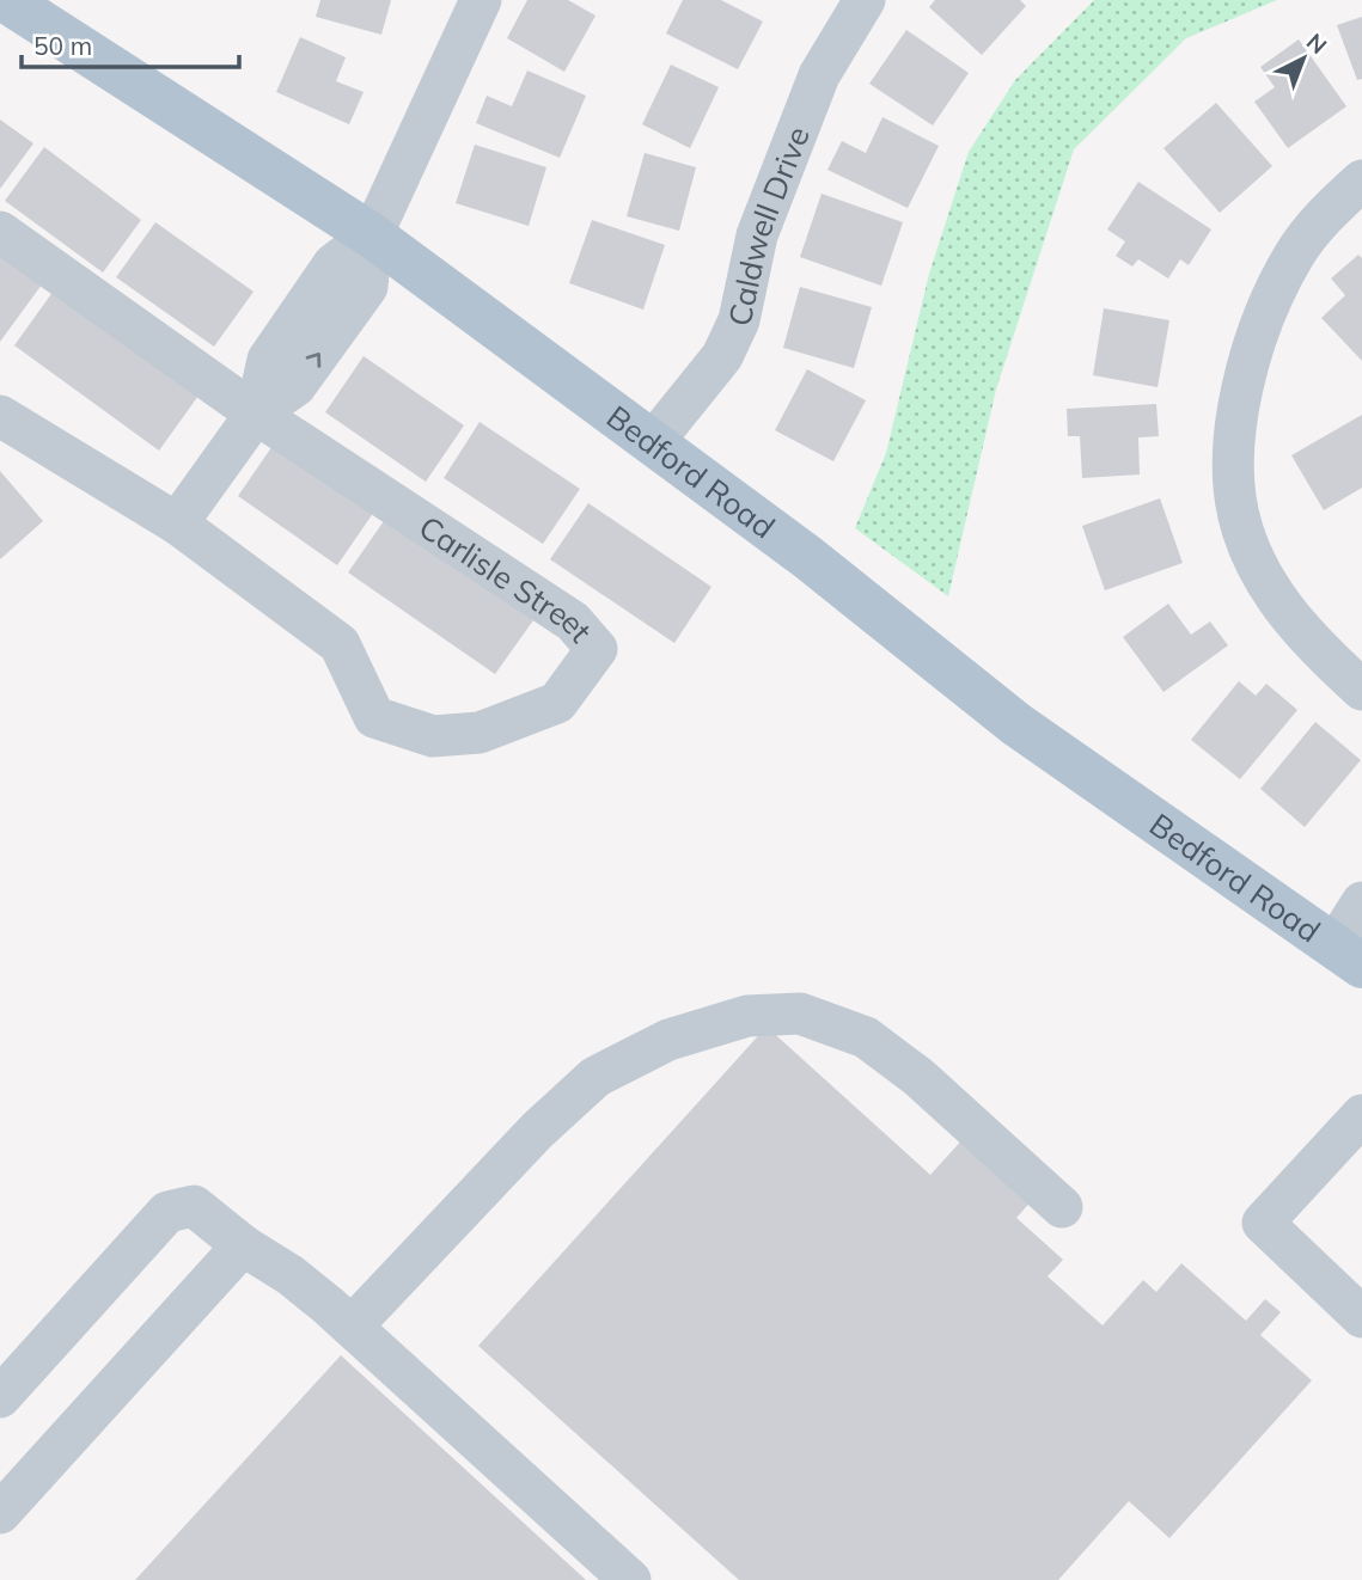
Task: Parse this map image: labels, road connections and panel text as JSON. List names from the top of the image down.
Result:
{
  "streets": {
    "main road": ["Bedford Road"],
    "street": ["Caldwell Drive", "Carlisle Street"]
  },
  "crossings": [
    ["Caldwell Drive", "Bedford Road"]
  ],
  "scale_bar": "50 m",
  "north": "top right"
}
